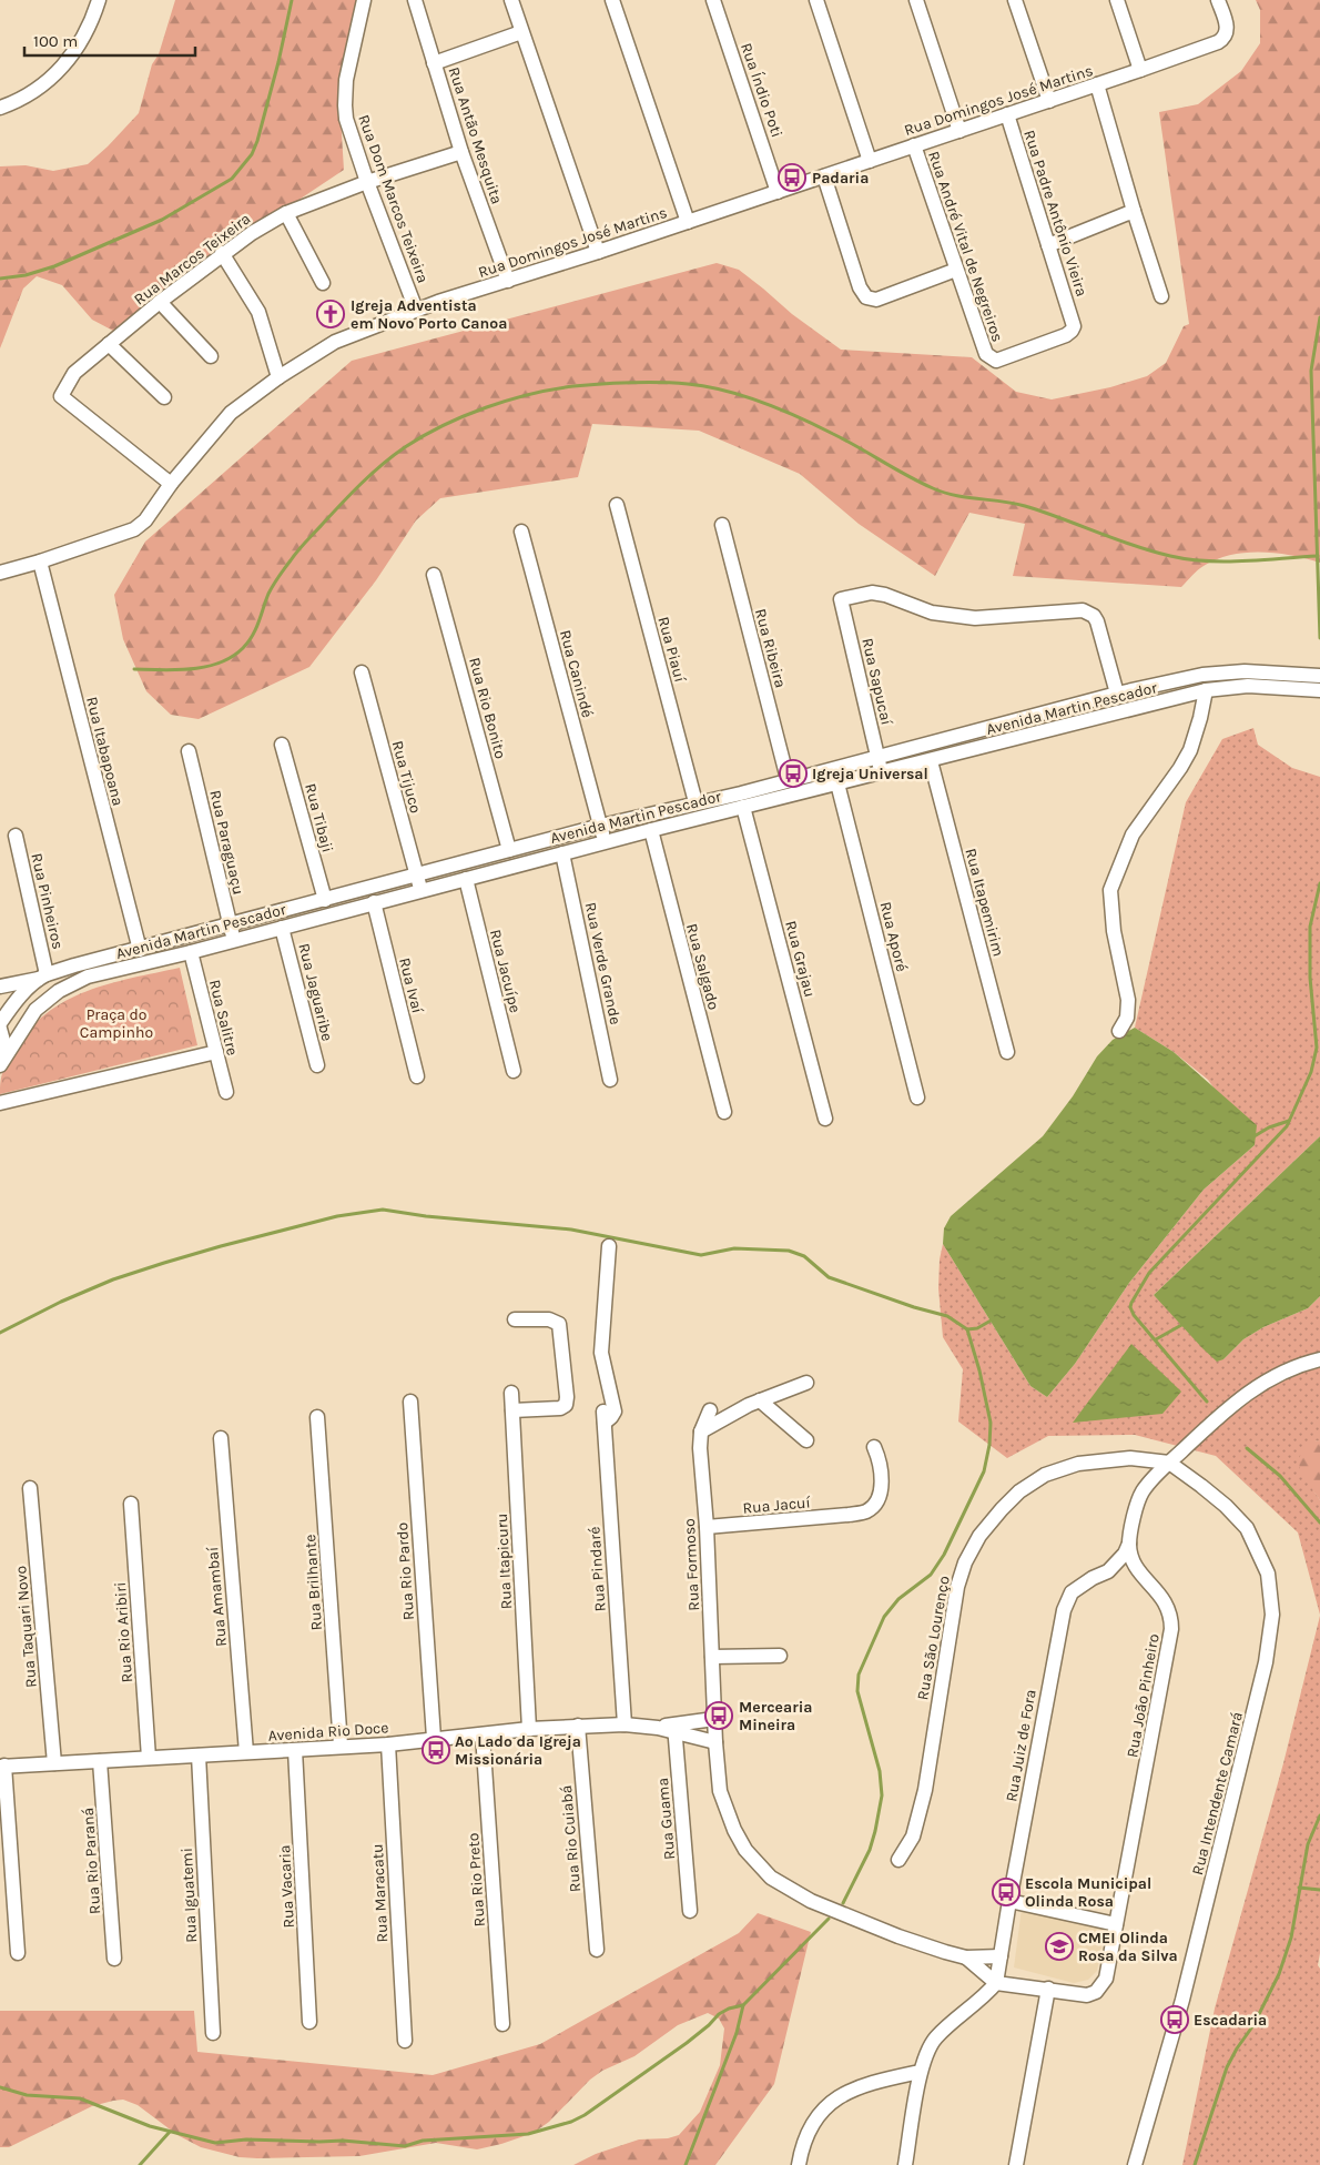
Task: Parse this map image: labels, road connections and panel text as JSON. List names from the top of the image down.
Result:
{
  "streets": {
    "street": [
      "Rua Índio Poti",
      "Rua Domingos José Martins",
      "Rua Antão Mesquita",
      "Rua Dom Marcos Teixeira",
      "Rua Padre Antônio Vieira",
      "Rua André Vital de Negreiros",
      "Rua Marcos Teixeira",
      "Rua Ribeira",
      "Rua Piauí",
      "Rua Canindé",
      "Rua Sapucaí",
      "Rua Rio Bonito",
      "Avenida Martin Pescador",
      "Rua Itabapoana",
      "Rua Tijuco",
      "Rua Tibaji",
      "Rua Paraguaçu",
      "Rua Pinheiros",
      "Rua Itapemirim",
      "Rua Aporé",
      "Rua Grajau",
      "Rua Verde Grande",
      "Rua Salgado",
      "Rua Jacuípe",
      "Rua Ivaí",
      "Rua Jaguaribe",
      "Rua Salitre",
      "Rua Jacuí",
      "Rua Itapicuru",
      "Rua Formoso",
      "Rua Pindaré",
      "Rua Rio Pardo",
      "Rua Brilhante",
      "Rua Amambaí",
      "Rua Taquari Novo",
      "Rua Rio Aribiri",
      "Rua São Lourenço",
      "Rua João Pinheiro",
      "Avenida Rio Doce",
      "Rua Juiz de Fora",
      "Rua Intendente Camará",
      "Rua Guama",
      "Rua Rio Cuiabá",
      "Rua Rio Paraná",
      "Rua Rio Preto",
      "Rua Vacaria",
      "Rua Maracatu",
      "Rua Iguatemi"
    ]
  },
  "crossings": [
    ["Rua Índio Poti", "Rua Domingos José Martins"],
    ["Rua Domingos José Martins", "Rua Antão Mesquita"],
    ["Rua Domingos José Martins", "Rua Dom Marcos Teixeira"],
    ["Rua Domingos José Martins", "Rua Padre Antônio Vieira"],
    ["Rua Domingos José Martins", "Rua André Vital de Negreiros"],
    ["Rua Domingos José Martins", "Rua Marcos Teixeira"],
    ["Rua Domingos José Martins", "Rua Itabapoana"],
    ["Rua Antão Mesquita", "Rua Marcos Teixeira"],
    ["Rua Dom Marcos Teixeira", "Rua Marcos Teixeira"],
    ["Rua Padre Antônio Vieira", "Rua André Vital de Negreiros"],
    ["Rua Ribeira", "Avenida Martin Pescador"],
    ["Rua Piauí", "Avenida Martin Pescador"],
    ["Rua Canindé", "Avenida Martin Pescador"],
    ["Rua Sapucaí", "Avenida Martin Pescador"],
    ["Rua Rio Bonito", "Avenida Martin Pescador"],
    ["Avenida Martin Pescador", "Rua Itabapoana"],
    ["Avenida Martin Pescador", "Rua Tijuco"],
    ["Avenida Martin Pescador", "Rua Tibaji"],
    ["Avenida Martin Pescador", "Rua Paraguaçu"],
    ["Avenida Martin Pescador", "Rua Pinheiros"],
    ["Avenida Martin Pescador", "Rua Itapemirim"],
    ["Avenida Martin Pescador", "Rua Aporé"],
    ["Avenida Martin Pescador", "Rua Grajau"],
    ["Avenida Martin Pescador", "Rua Verde Grande"],
    ["Avenida Martin Pescador", "Rua Salgado"],
    ["Avenida Martin Pescador", "Rua Jacuípe"],
    ["Avenida Martin Pescador", "Rua Ivaí"],
    ["Avenida Martin Pescador", "Rua Jaguaribe"],
    ["Avenida Martin Pescador", "Rua Salitre"],
    ["Rua Jacuí", "Rua Formoso"],
    ["Rua Itapicuru", "Avenida Rio Doce"],
    ["Rua Formoso", "Avenida Rio Doce"],
    ["Rua Pindaré", "Avenida Rio Doce"],
    ["Rua Rio Pardo", "Avenida Rio Doce"],
    ["Rua Brilhante", "Avenida Rio Doce"],
    ["Rua Amambaí", "Avenida Rio Doce"],
    ["Rua Taquari Novo", "Avenida Rio Doce"],
    ["Rua Rio Aribiri", "Avenida Rio Doce"],
    ["Rua São Lourenço", "Rua João Pinheiro"],
    ["Rua São Lourenço", "Rua Intendente Camará"],
    ["Rua João Pinheiro", "Rua Juiz de Fora"],
    ["Rua João Pinheiro", "Rua Intendente Camará"],
    ["Avenida Rio Doce", "Rua Guama"],
    ["Avenida Rio Doce", "Rua Rio Cuiabá"],
    ["Avenida Rio Doce", "Rua Rio Paraná"],
    ["Avenida Rio Doce", "Rua Rio Preto"],
    ["Avenida Rio Doce", "Rua Vacaria"],
    ["Avenida Rio Doce", "Rua Maracatu"],
    ["Avenida Rio Doce", "Rua Iguatemi"]
  ],
  "parks": ["Praça do Campinho"],
  "places": {
    "bus stop": [
      "Padaria",
      "Igreja Universal",
      "Mercearia Mineira",
      "Ao Lado da Igreja Missionária",
      "Escola Municipal Olinda Rosa",
      "Escadaria"
    ],
    "church": ["Igreja Adventista em Novo Porto Canoa"],
    "school or university": ["CMEI Olinda Rosa da Silva"]
  },
  "scale_bar": "100 m"
}
